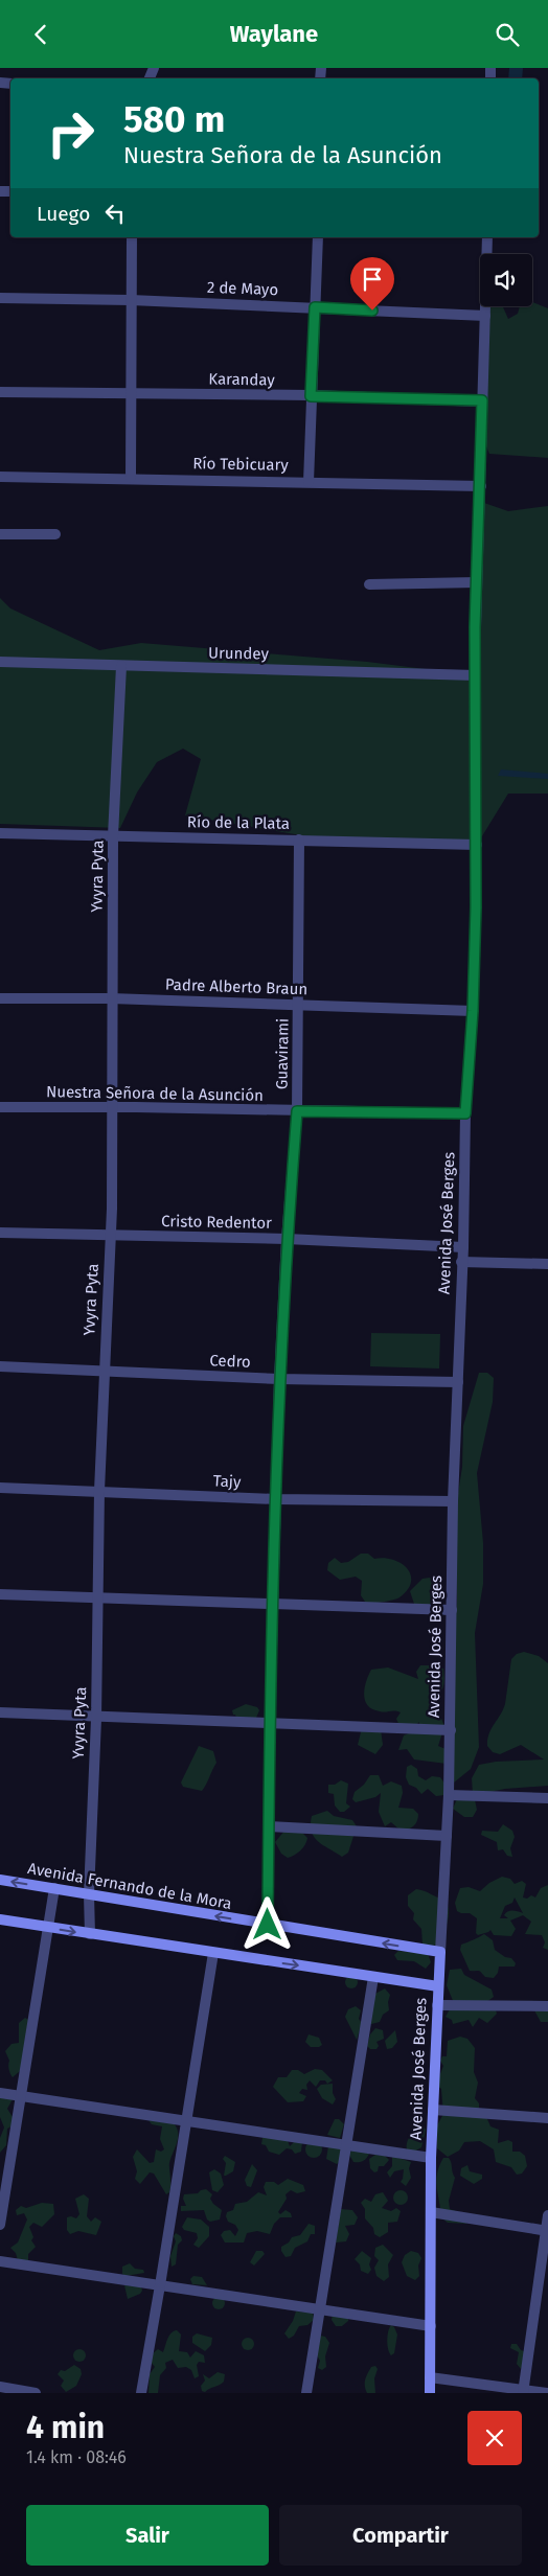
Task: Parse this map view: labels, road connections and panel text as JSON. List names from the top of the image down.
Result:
{
  "streets": {
    "main road": ["Avenida José Berges", "Avenida Fernando de la Mora"],
    "street": [
      "2 de Mayo",
      "Karanday",
      "Río Tebicuary",
      "Urundey",
      "Río de la Plata",
      "Yvyra Pyta",
      "Padre Alberto Braun",
      "Guavirami",
      "Nuestra Señora de la Asunción",
      "Cristo Redentor",
      "Cedro",
      "Tajy"
    ]
  },
  "crossings": [
    ["2 de Mayo", "Avenida José Berges"],
    ["Karanday", "Avenida José Berges"],
    ["Río Tebicuary", "Avenida José Berges"],
    ["Urundey", "Yvyra Pyta"],
    ["Urundey", "Avenida José Berges"],
    ["Río de la Plata", "Yvyra Pyta"],
    ["Río de la Plata", "Guavirami"],
    ["Río de la Plata", "Avenida José Berges"],
    ["Yvyra Pyta", "Padre Alberto Braun"],
    ["Yvyra Pyta", "Nuestra Señora de la Asunción"],
    ["Yvyra Pyta", "Cristo Redentor"],
    ["Yvyra Pyta", "Cedro"],
    ["Yvyra Pyta", "Tajy"],
    ["Yvyra Pyta", "Avenida Fernando de la Mora"],
    ["Padre Alberto Braun", "Guavirami"],
    ["Padre Alberto Braun", "Avenida José Berges"],
    ["Guavirami", "Nuestra Señora de la Asunción"],
    ["Guavirami", "Cristo Redentor"],
    ["Guavirami", "Cedro"],
    ["Guavirami", "Tajy"],
    ["Guavirami", "Avenida Fernando de la Mora"],
    ["Nuestra Señora de la Asunción", "Avenida José Berges"],
    ["Cristo Redentor", "Avenida José Berges"],
    ["Avenida José Berges", "Cedro"],
    ["Avenida José Berges", "Tajy"],
    ["Avenida José Berges", "Avenida Fernando de la Mora"]
  ],
  "page": {
    "header": "Waylane",
    "turn": ["580 m", "Nuestra Señora de la Asunción"],
    "then": "Luego",
    "heading": ["4 min", "1.4 km · 08:46"],
    "buttons": ["Salir", "Compartir"]
  }
}
